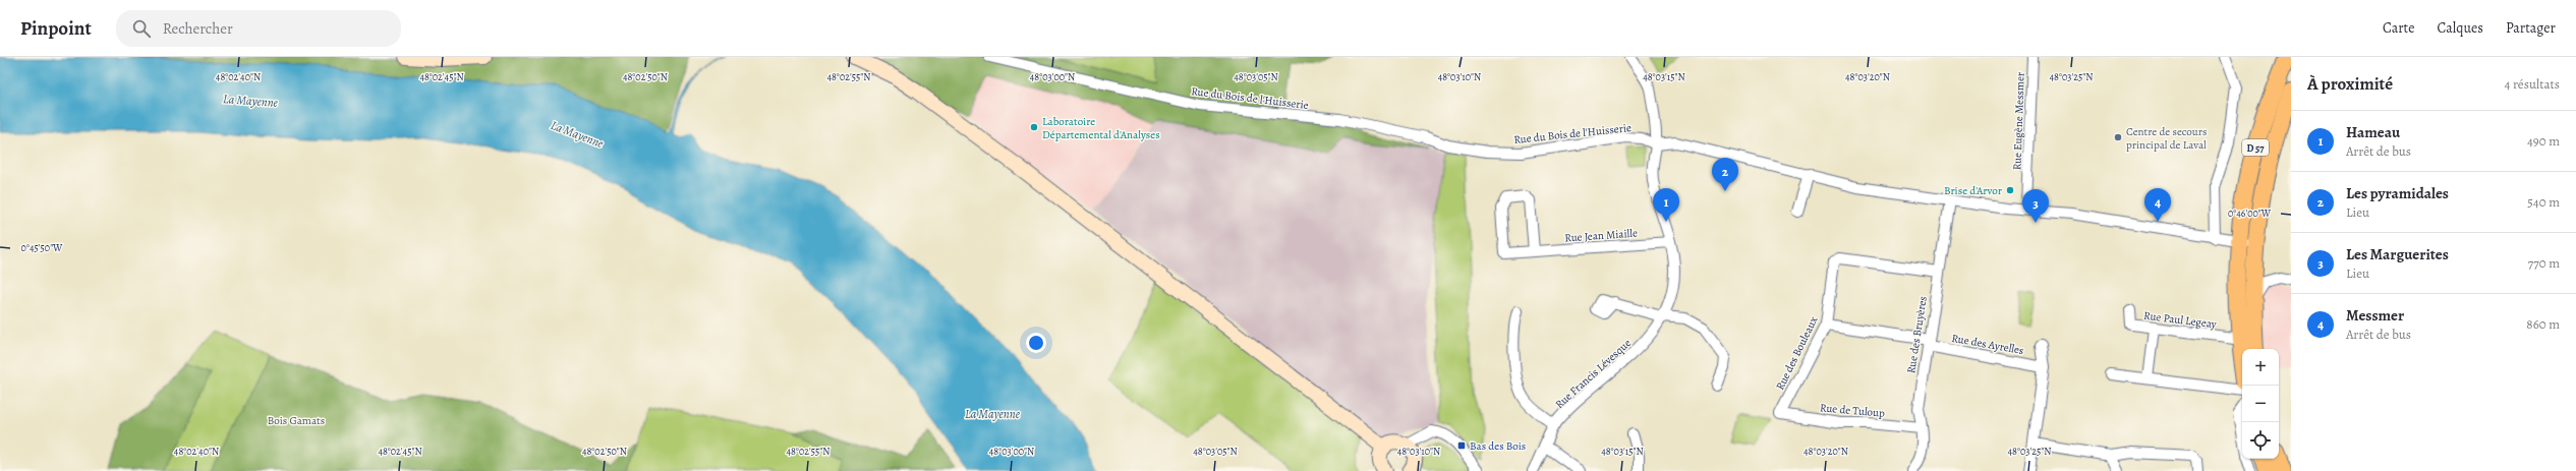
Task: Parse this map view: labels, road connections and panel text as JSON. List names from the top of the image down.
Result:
{
  "streets": {
    "main road": ["D 57"],
    "street": [
      "Rue du Bois de l'Huisserie",
      "Rue Eugène Messmer",
      "Rue Jean Miaille",
      "Rue Paul Legeay",
      "Rue des Bruyères",
      "Rue des Ayrelles",
      "Rue des Bouleaux",
      "Rue Francis Lévesque",
      "Rue de Tuloup"
    ]
  },
  "crossings": [
    ["Rue du Bois de l'Huisserie", "Rue Eugène Messmer"],
    ["Rue du Bois de l'Huisserie", "D 57"],
    ["Rue du Bois de l'Huisserie", "Rue des Bruyères"],
    ["Rue du Bois de l'Huisserie", "Rue Francis Lévesque"],
    ["D 57", "Rue Paul Legeay"],
    ["Rue Jean Miaille", "Rue Francis Lévesque"],
    ["Rue des Bruyères", "Rue des Ayrelles"],
    ["Rue des Bruyères", "Rue des Bouleaux"],
    ["Rue des Bruyères", "Rue de Tuloup"],
    ["Rue des Ayrelles", "Rue des Bouleaux"],
    ["Rue des Bouleaux", "Rue de Tuloup"]
  ],
  "water": ["La Mayenne"],
  "parks": ["Bois Gamats"],
  "places": {
    "other": ["Laboratoire Départemental d'Analyses", "Centre de secours principal de Laval", "Brise d'Arvor"],
    "transit": ["Bas des Bois"]
  },
  "page": {
    "header": "Pinpoint",
    "search": "Rechercher",
    "nav": ["Carte", "Calques", "Partager"],
    "heading": ["À proximité", "4 résultats"],
    "list": [
      {
        "mark": "1",
        "name": "Hameau",
        "note": "Arrêt de bus",
        "value": "490 m"
      },
      {
        "mark": "2",
        "name": "Les pyramidales",
        "note": "Lieu",
        "value": "540 m"
      },
      {
        "mark": "3",
        "name": "Les Marguerites",
        "note": "Lieu",
        "value": "770 m"
      },
      {
        "mark": "4",
        "name": "Messmer",
        "note": "Arrêt de bus",
        "value": "860 m"
      }
    ],
    "pins": [
      "2",
      "1",
      "4",
      "3"
    ],
    "map_buttons": ["+", "−"]
  },
  "coordinates": [
    "48°02'40\"N",
    "48°02'45\"N",
    "48°02'50\"N",
    "48°02'55\"N",
    "48°03'00\"N",
    "48°03'05\"N",
    "48°03'10\"N",
    "48°03'15\"N",
    "48°03'20\"N",
    "48°03'25\"N",
    "0°46'00\"W",
    "0°45'50\"W"
  ]
}
